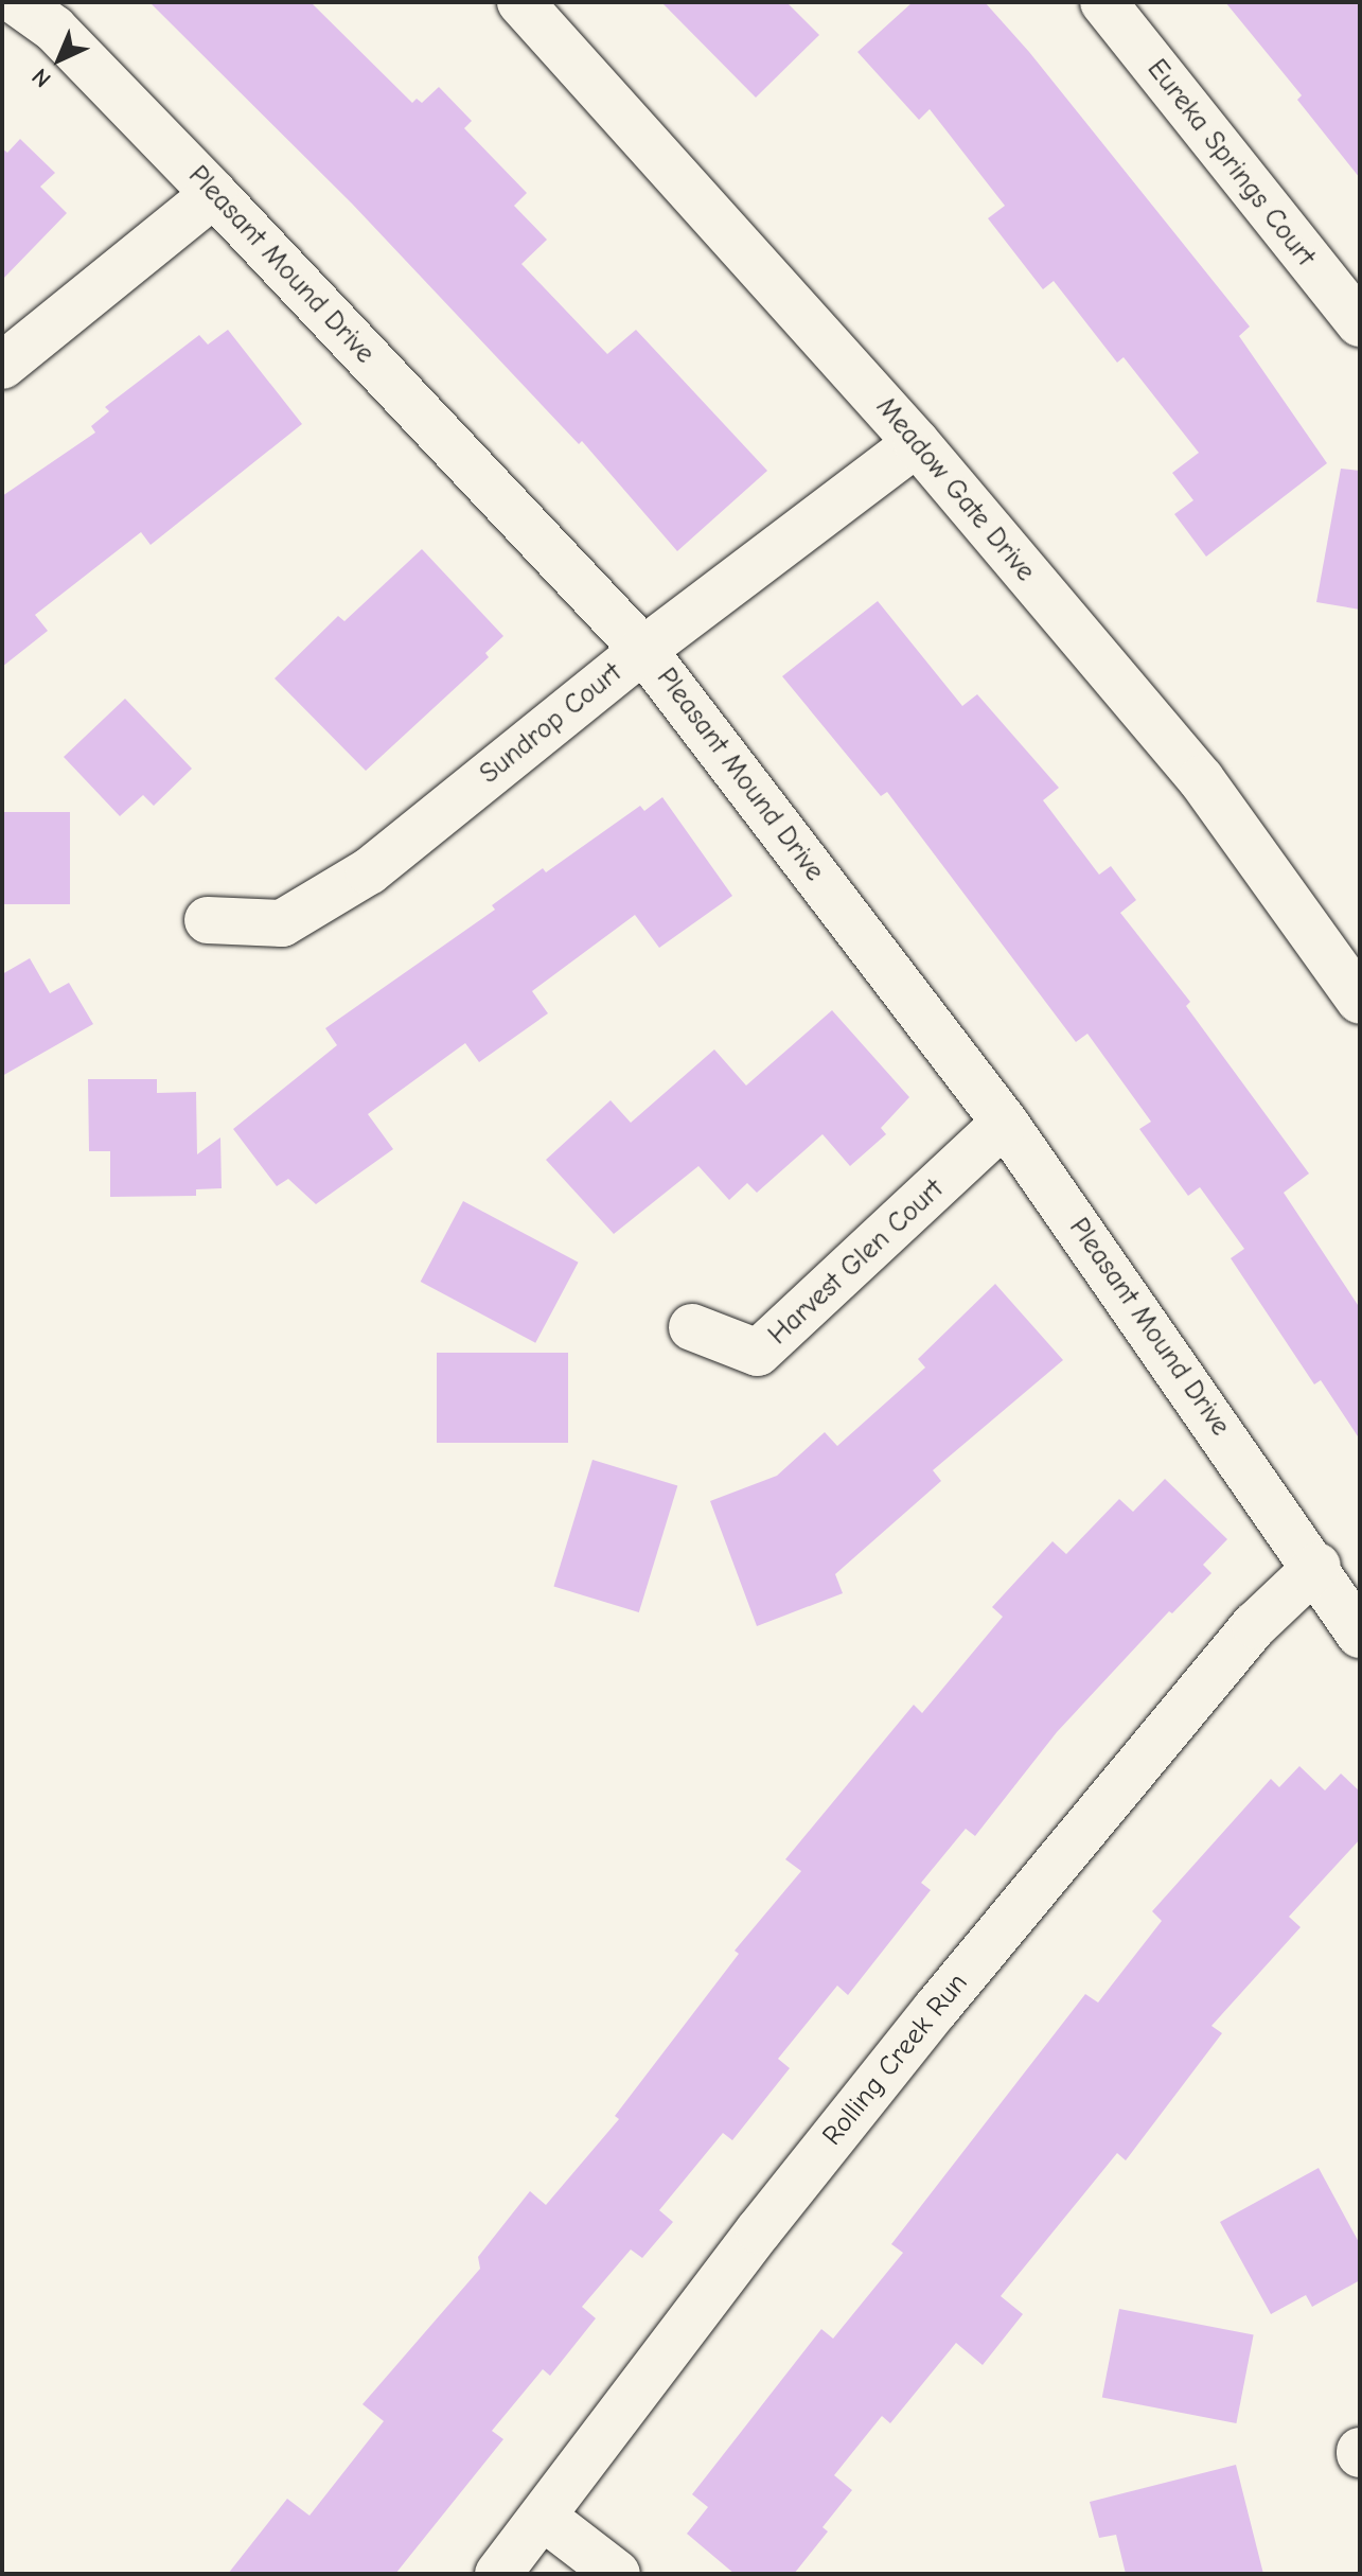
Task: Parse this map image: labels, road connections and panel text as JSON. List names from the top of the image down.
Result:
{
  "streets": {
    "street": [
      "Eureka Springs Court",
      "Pleasant Mound Drive",
      "Meadow Gate Drive",
      "Sundrop Court",
      "Harvest Glen Court",
      "Rolling Creek Run"
    ]
  },
  "crossings": [
    ["Pleasant Mound Drive", "Sundrop Court"],
    ["Pleasant Mound Drive", "Harvest Glen Court"],
    ["Pleasant Mound Drive", "Rolling Creek Run"],
    ["Meadow Gate Drive", "Sundrop Court"]
  ],
  "north": "bottom left"
}
